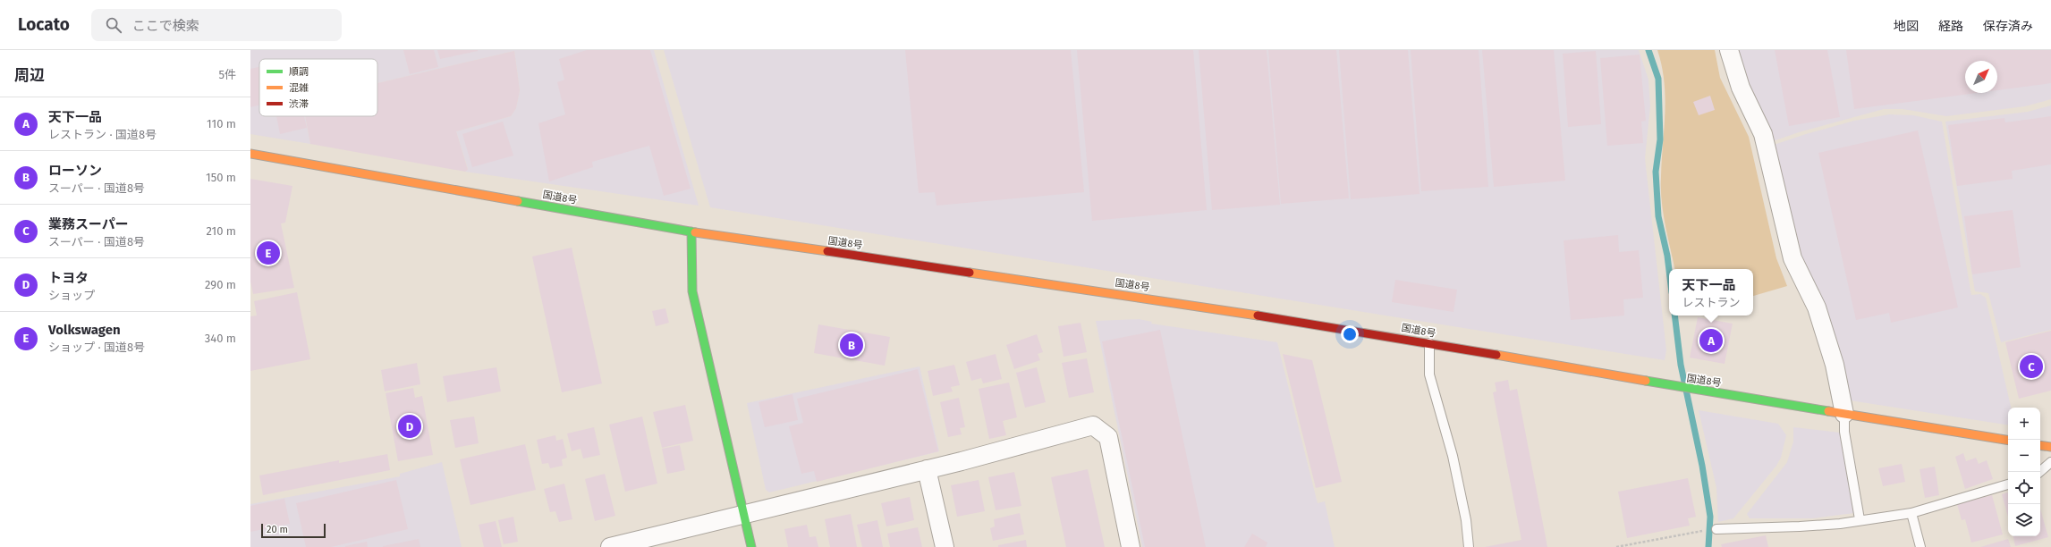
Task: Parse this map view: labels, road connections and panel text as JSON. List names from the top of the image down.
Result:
{
  "streets": {
    "main road": ["国道8号"]
  },
  "legend": ["順調", "混雑", "渋滞"],
  "scale_bar": "20 m",
  "north": "top right",
  "page": {
    "header": "Locato",
    "search": "ここで検索",
    "nav": ["地図", "経路", "保存済み"],
    "heading": ["周辺", "5件"],
    "list": [
      {
        "mark": "A",
        "name": "天下一品",
        "note": "レストラン · 国道8号",
        "value": "110 m"
      },
      {
        "mark": "B",
        "name": "ローソン",
        "note": "スーパー · 国道8号",
        "value": "150 m"
      },
      {
        "mark": "C",
        "name": "業務スーパー",
        "note": "スーパー · 国道8号",
        "value": "210 m"
      },
      {
        "mark": "D",
        "name": "トヨタ",
        "note": "ショップ",
        "value": "290 m"
      },
      {
        "mark": "E",
        "name": "Volkswagen",
        "note": "ショップ · 国道8号",
        "value": "340 m"
      }
    ],
    "pins": [
      "E",
      "A",
      "B",
      "C",
      "D"
    ],
    "popup": ["天下一品", "レストラン"],
    "map_buttons": ["+", "−"],
    "scale": "20 m"
  }
}
